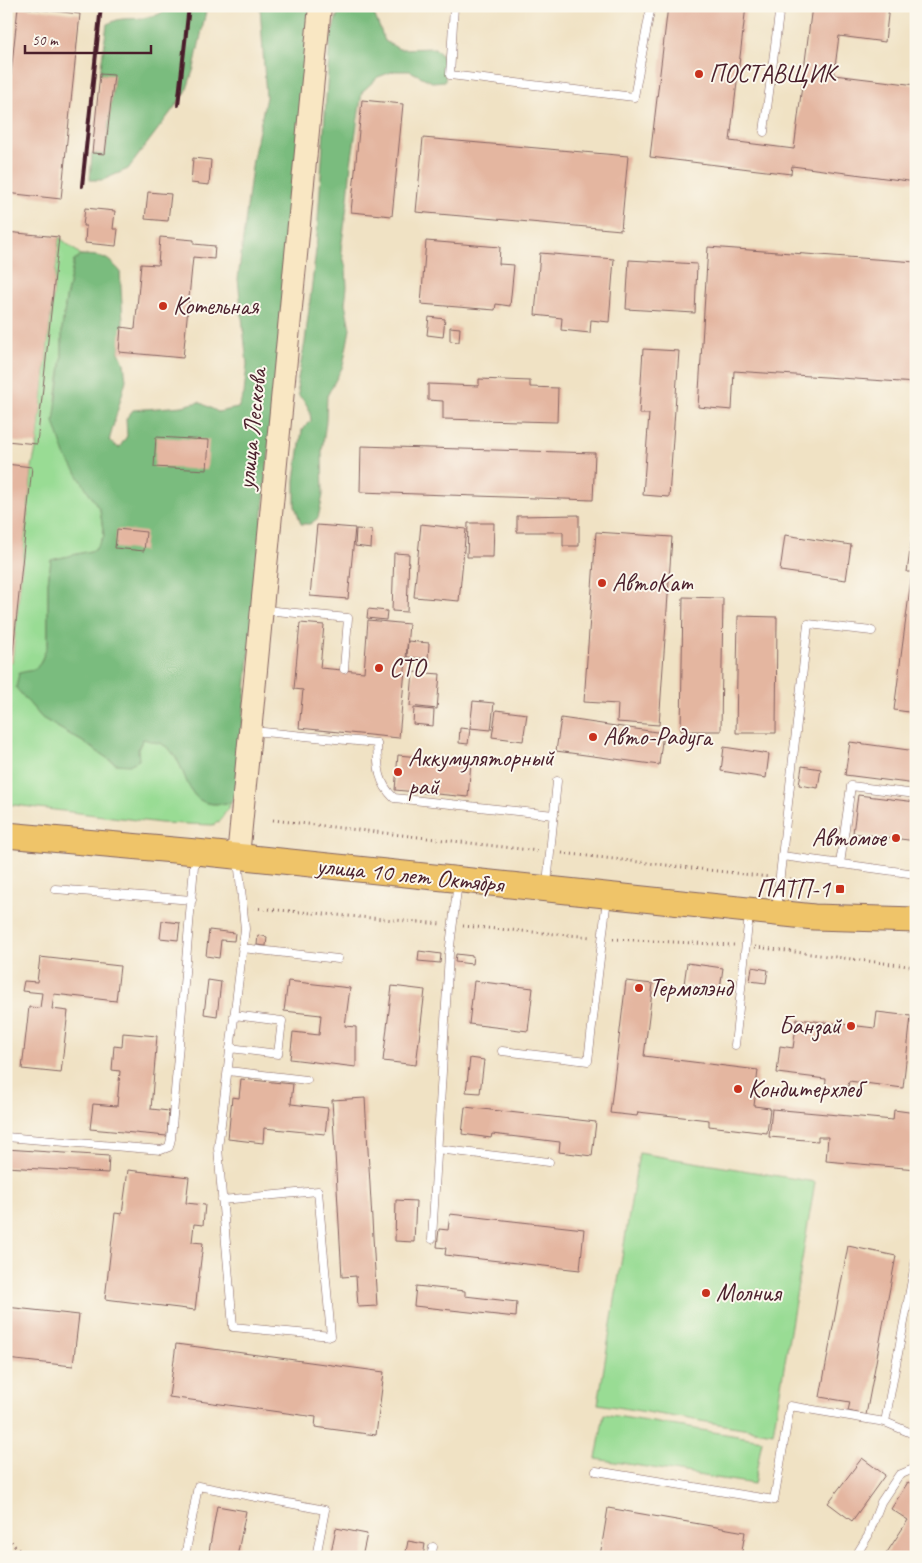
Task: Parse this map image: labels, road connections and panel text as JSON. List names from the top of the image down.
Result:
{
  "streets": {
    "main road": ["улица Лескова", "улица 10 лет Октября"]
  },
  "crossings": [
    ["улица Лескова", "улица 10 лет Октября"]
  ],
  "places": {
    "other": [
      "ПОСТАВЩИК",
      "Котельная",
      "АвтоКат",
      "СТО",
      "Авто-Радуга",
      "Аккумуляторный рай",
      "Автомое",
      "Термолэнд",
      "Банзай",
      "Кондитерхлеб",
      "Молния"
    ],
    "transit": ["ПАТП-1"]
  },
  "scale_bar": "50 m"
}
